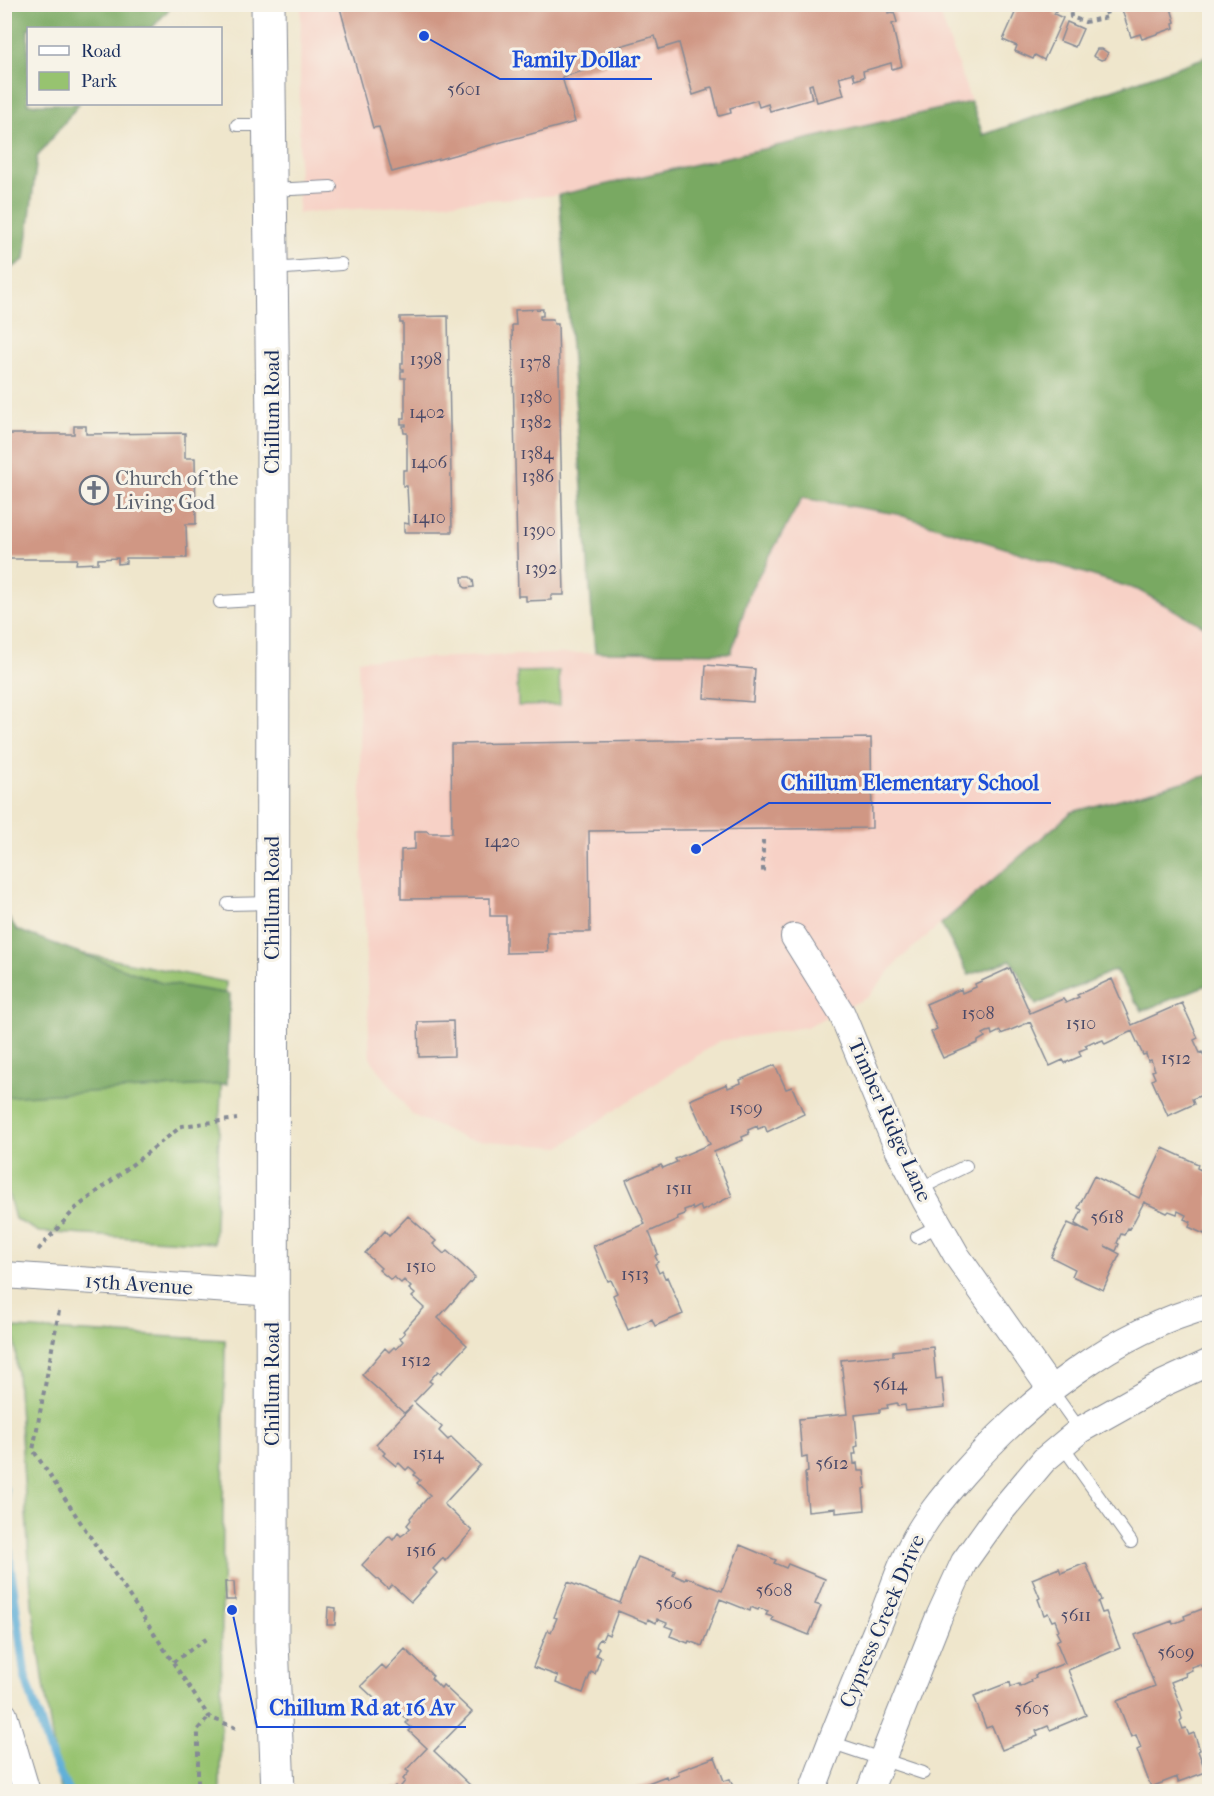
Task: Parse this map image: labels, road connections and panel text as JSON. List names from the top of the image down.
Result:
{
  "streets": {
    "main road": ["Chillum Road"],
    "street": ["Timber Ridge Lane", "15th Avenue", "Cypress Creek Drive"]
  },
  "crossings": [
    ["Chillum Road", "15th Avenue"],
    ["Timber Ridge Lane", "Cypress Creek Drive"]
  ],
  "places": {
    "other": ["Family Dollar", "Chillum Elementary School", "Chillum Rd at 16 Av"],
    "church": ["Church of the Living God"]
  },
  "house_numbers": [
    "5601",
    "1398",
    "1378",
    "1380",
    "1402",
    "1382",
    "1384",
    "1406",
    "1386",
    "1410",
    "1390",
    "1392",
    "1420",
    "1508",
    "1510",
    "1512",
    "1509",
    "1511",
    "5618",
    "1510",
    "1513",
    "1512",
    "5614",
    "1514",
    "5612",
    "1516",
    "5608",
    "5606",
    "5611",
    "5609",
    "5605"
  ],
  "legend": ["Road", "Park"]
}
